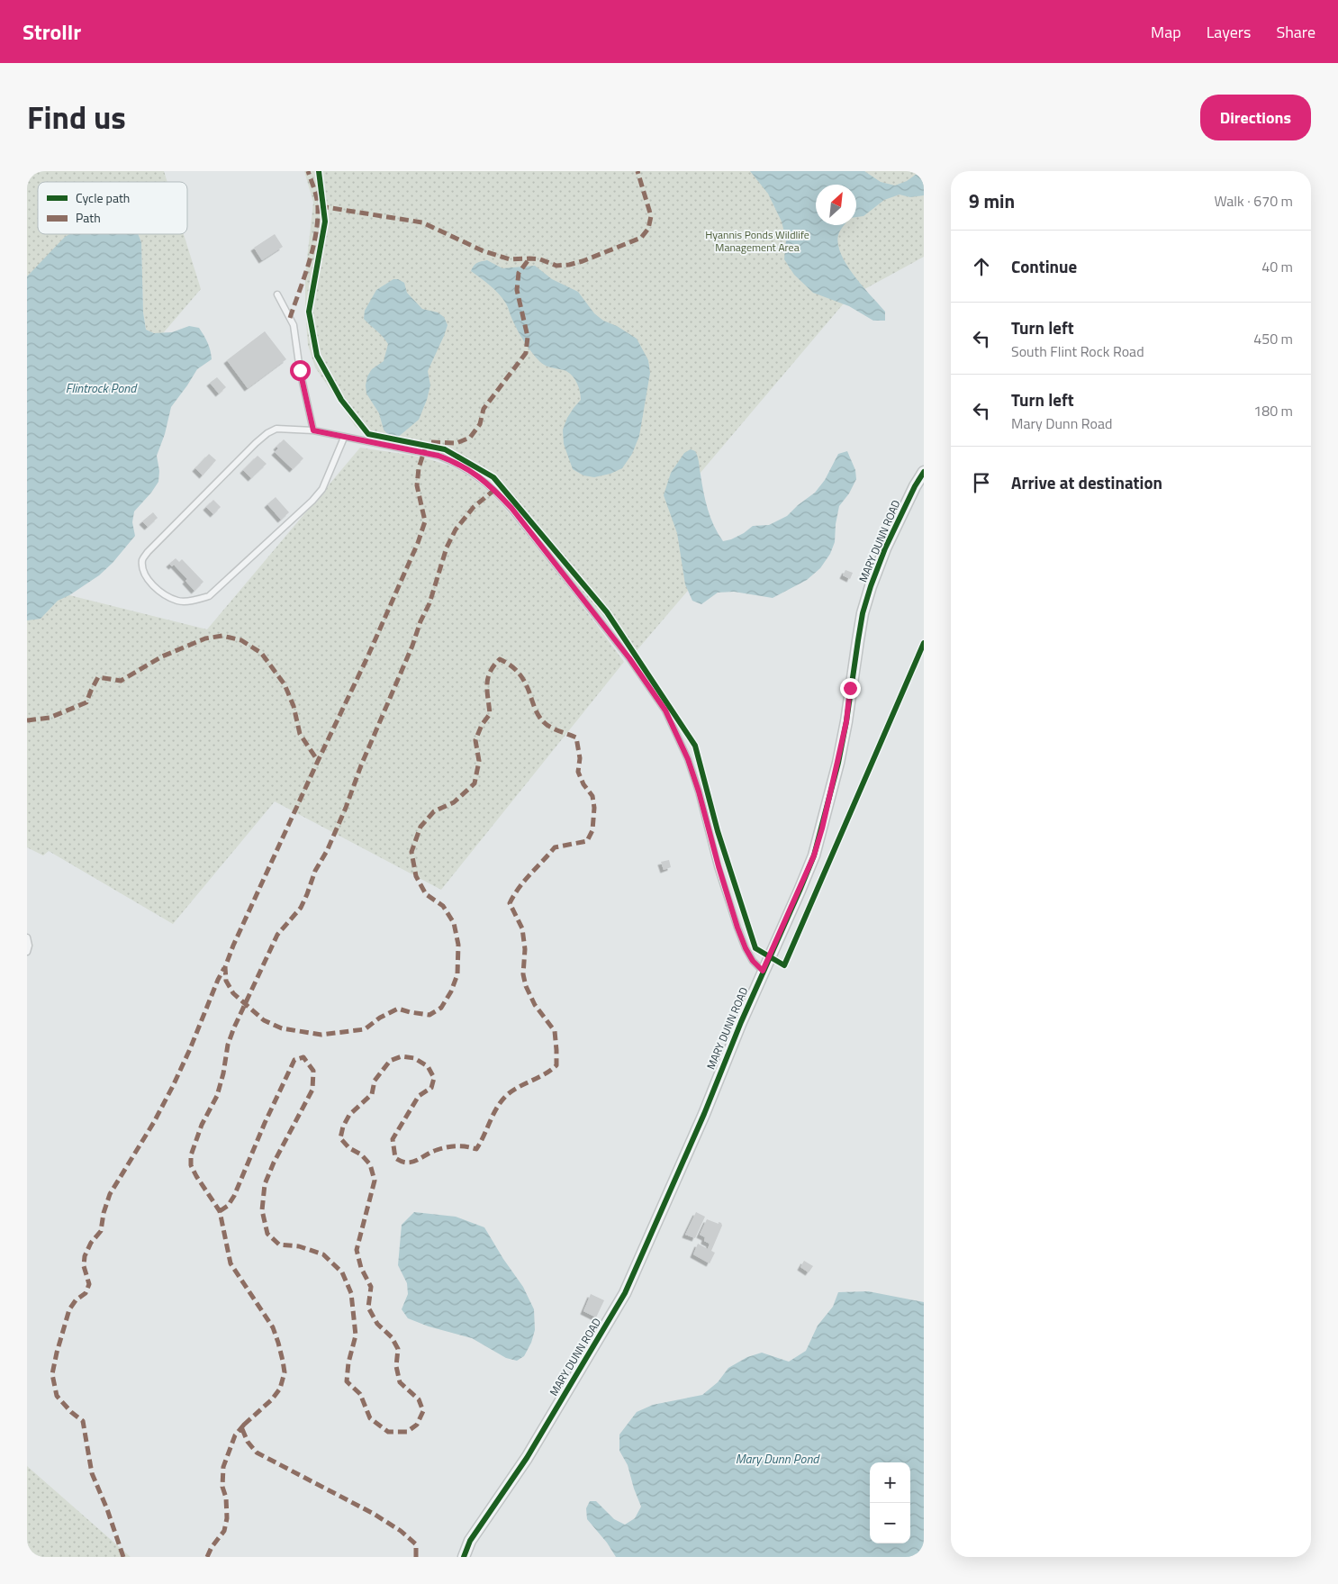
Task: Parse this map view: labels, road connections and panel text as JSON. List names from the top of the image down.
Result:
{
  "streets": {
    "street": ["MARY DUNN ROAD"]
  },
  "water": ["Flintrock Pond", "Mary Dunn Pond"],
  "parks": ["Hyannis Ponds Wildlife Management Area"],
  "legend": ["Cycle path", "Path"],
  "north": "top right",
  "page": {
    "header": "Strollr",
    "nav": ["Map", "Layers", "Share"],
    "title": "Find us",
    "buttons": "Directions",
    "heading": ["9 min", "Walk · 670 m"],
    "list": [
      ["Continue", "40 m"],
      ["Turn left", "South Flint Rock Road", "450 m"],
      ["Turn left", "Mary Dunn Road", "180 m"],
      "Arrive at destination"
    ],
    "map_buttons": ["+", "−"]
  }
}
